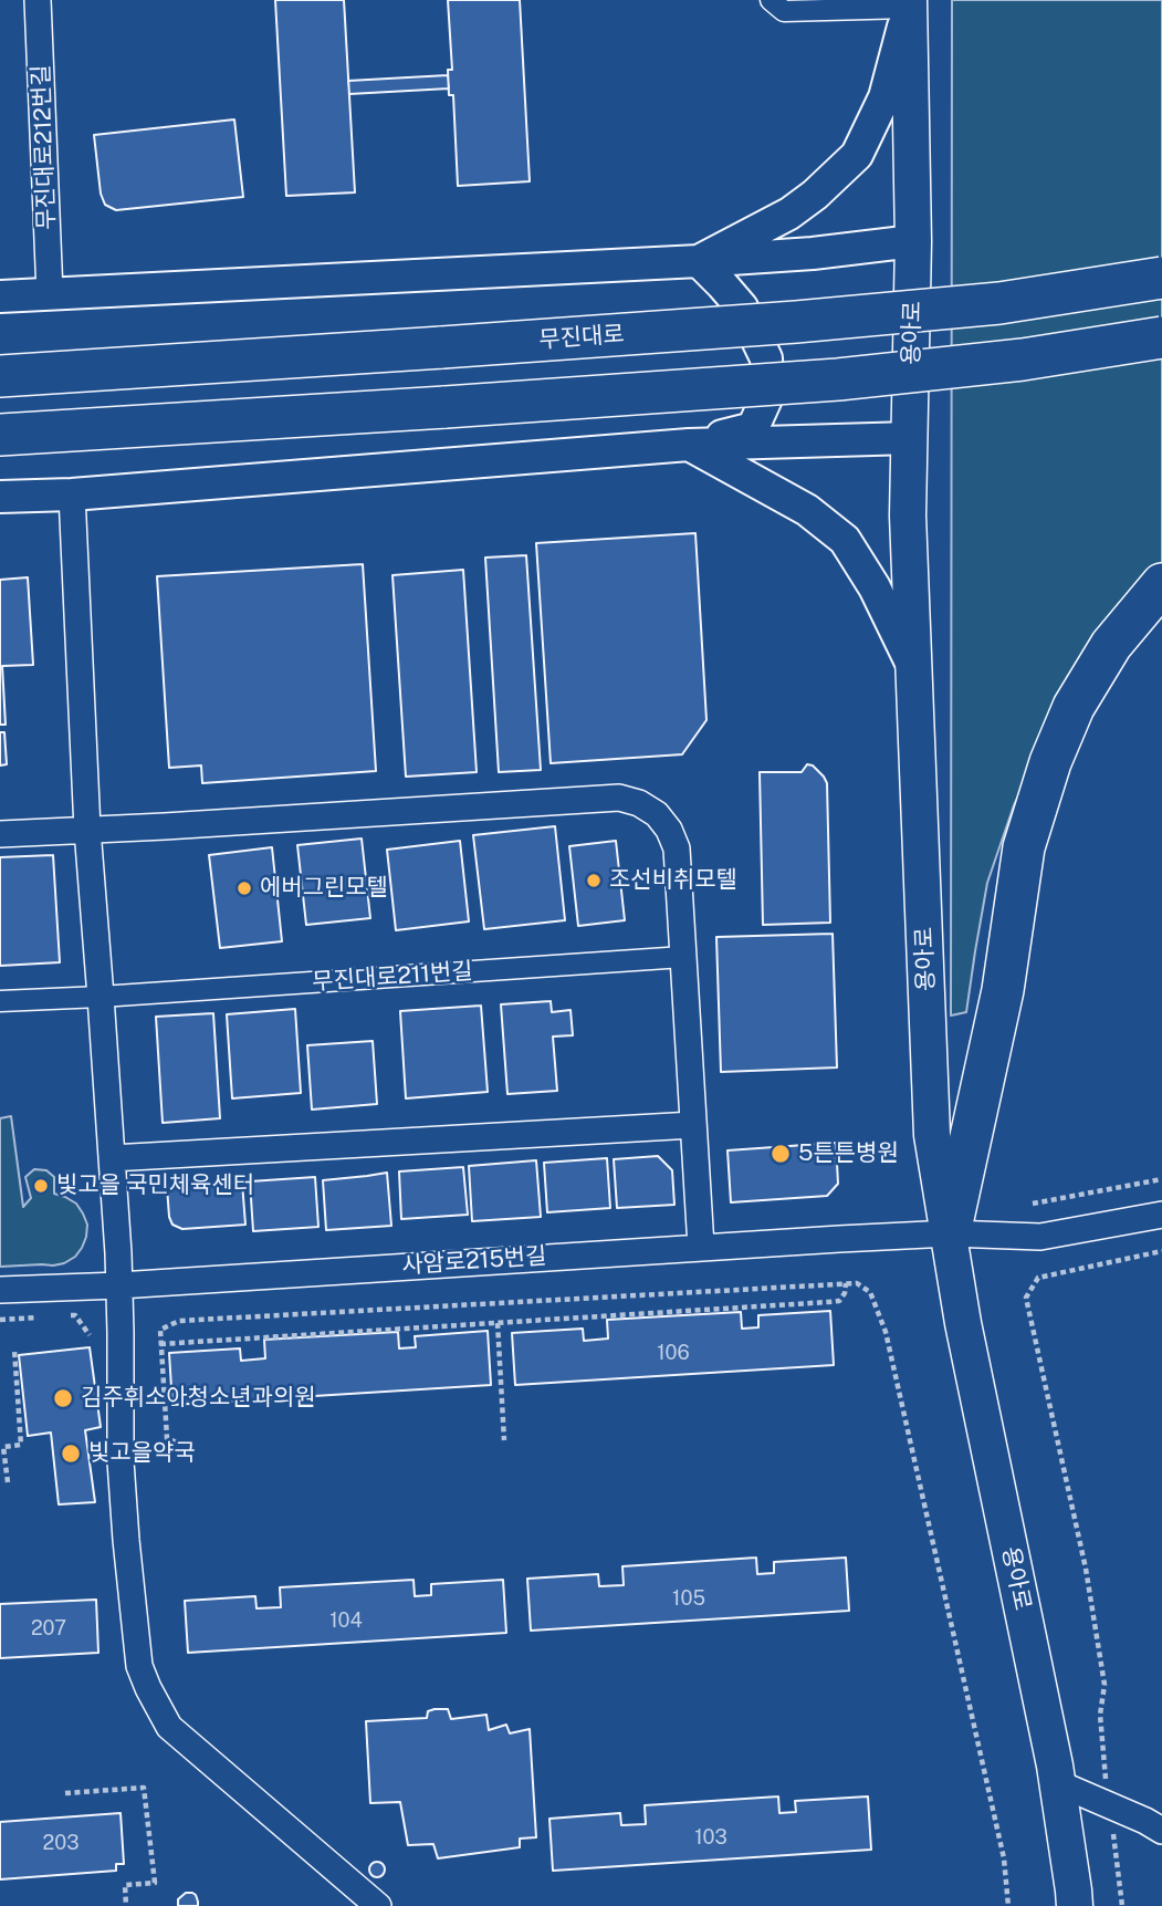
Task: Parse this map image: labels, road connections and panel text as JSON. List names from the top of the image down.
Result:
{
  "streets": {
    "highway": ["무진대로"],
    "main road": ["용아로"],
    "street": ["무진대로212번길", "무진대로211번길", "사암로215번길"]
  },
  "crossings": [
    ["용아로", "사암로215번길"]
  ],
  "places": [
    "조선비취모텔",
    "에버그린모텔",
    "5튼튼병원",
    "빛고을 국민체육센터",
    "김주휘소아청소년과의원",
    "빛고을약국"
  ],
  "house_numbers": [
    "106",
    "105",
    "104",
    "207",
    "103",
    "203"
  ]
}
